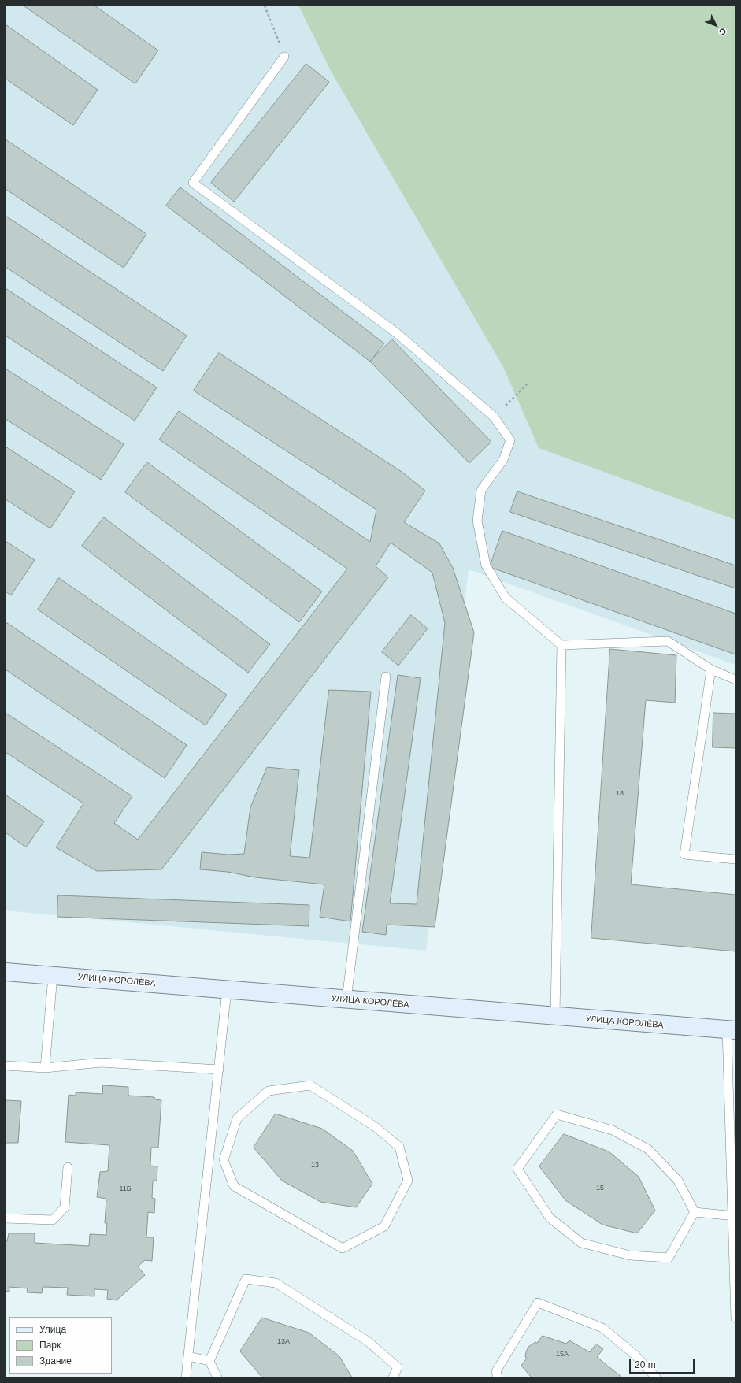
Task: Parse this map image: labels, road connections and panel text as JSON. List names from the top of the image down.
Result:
{
  "streets": {
    "street": ["УЛИЦА КОРОЛЁВА"]
  },
  "house_numbers": [
    "18",
    "13",
    "15",
    "11Б",
    "13А",
    "15А"
  ],
  "legend": ["Улица", "Парк", "Здание"],
  "scale_bar": "20 m",
  "north": "bottom right"
}
